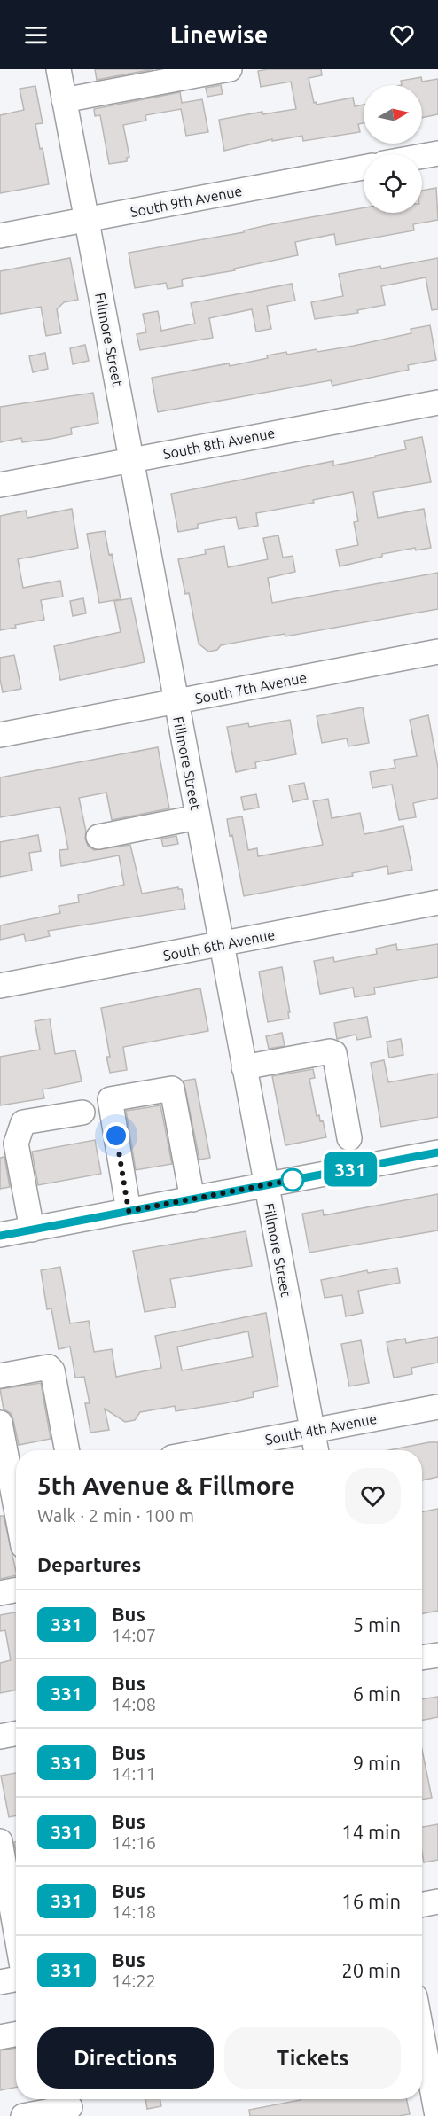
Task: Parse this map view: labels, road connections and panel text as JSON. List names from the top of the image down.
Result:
{
  "streets": {
    "street": [
      "South 9th Avenue",
      "Fillmore Street",
      "South 8th Avenue",
      "South 7th Avenue",
      "South 6th Avenue",
      "South 4th Avenue"
    ]
  },
  "crossings": [
    ["South 9th Avenue", "Fillmore Street"],
    ["Fillmore Street", "South 8th Avenue"],
    ["Fillmore Street", "South 7th Avenue"],
    ["Fillmore Street", "South 6th Avenue"],
    ["Fillmore Street", "South 4th Avenue"]
  ],
  "lines": ["bus line 331"],
  "north": "right",
  "page": {
    "header": "Linewise",
    "on_map": "331",
    "heading": [
      ["5th Avenue & Fillmore", "Walk · 2 min · 100 m"],
      "Departures"
    ],
    "list": [
      {
        "mark": "331",
        "name": "Bus",
        "note": "14:07",
        "value": "5 min"
      },
      {
        "mark": "331",
        "name": "Bus",
        "note": "14:08",
        "value": "6 min"
      },
      {
        "mark": "331",
        "name": "Bus",
        "note": "14:11",
        "value": "9 min"
      },
      {
        "mark": "331",
        "name": "Bus",
        "note": "14:16",
        "value": "14 min"
      },
      {
        "mark": "331",
        "name": "Bus",
        "note": "14:18",
        "value": "16 min"
      },
      {
        "mark": "331",
        "name": "Bus",
        "note": "14:22",
        "value": "20 min"
      }
    ],
    "buttons": ["Directions", "Tickets"]
  }
}
